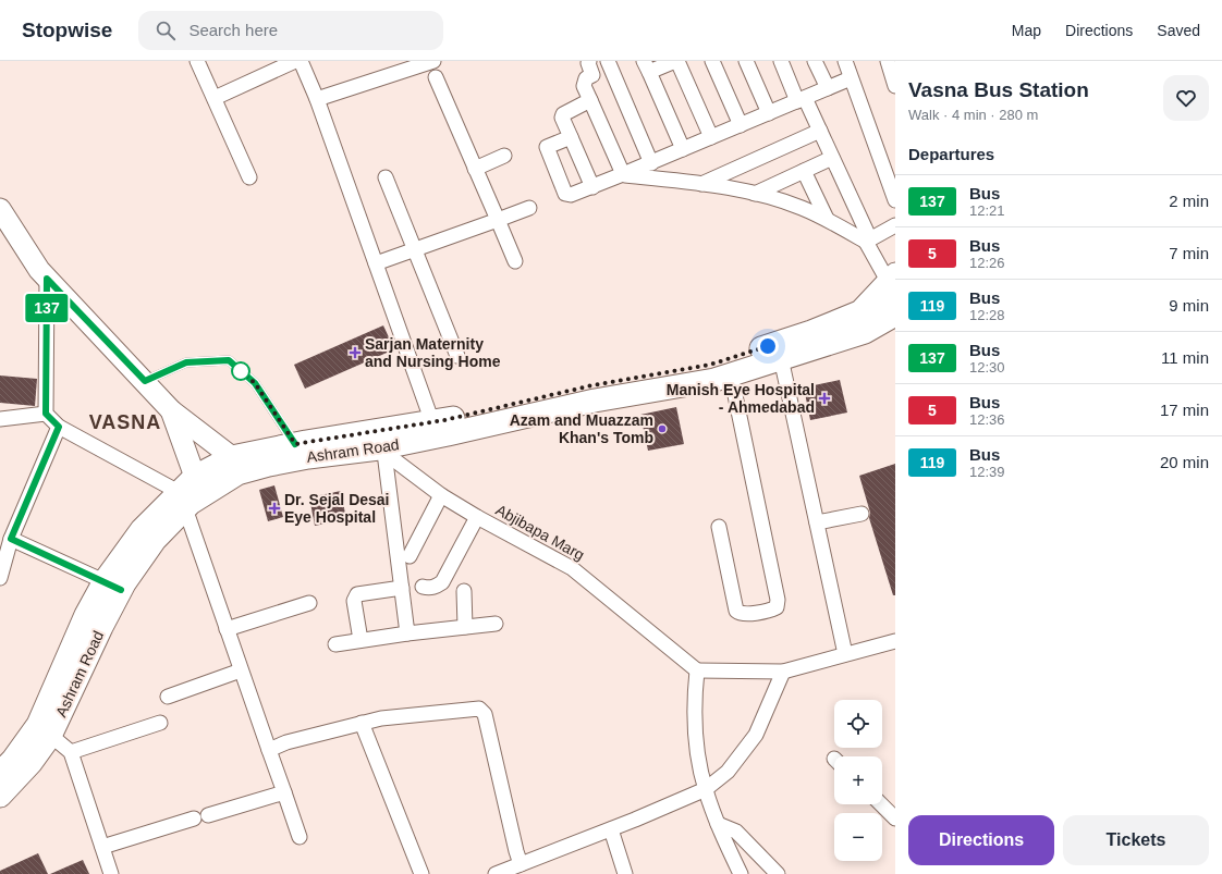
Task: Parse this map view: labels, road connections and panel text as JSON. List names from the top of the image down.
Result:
{
  "streets": {
    "main road": ["Ashram Road"],
    "street": ["Abjibapa Marg"]
  },
  "crossings": [
    ["Ashram Road", "Abjibapa Marg"]
  ],
  "districts": ["VASNA"],
  "places": {
    "health": ["Sarjan Maternity and Nursing Home", "Manish Eye Hospital - Ahmedabad", "Dr. Sejal Desai Eye Hospital"],
    "other": ["Azam and Muazzam Khan's Tomb"]
  },
  "lines": ["bus line 137"],
  "page": {
    "header": "Stopwise",
    "search": "Search here",
    "nav": ["Map", "Directions", "Saved"],
    "on_map": "137",
    "heading": [
      ["Vasna Bus Station", "Walk · 4 min · 280 m"],
      "Departures"
    ],
    "list": [
      {
        "mark": "137",
        "name": "Bus",
        "note": "12:21",
        "value": "2 min"
      },
      {
        "mark": "5",
        "name": "Bus",
        "note": "12:26",
        "value": "7 min"
      },
      {
        "mark": "119",
        "name": "Bus",
        "note": "12:28",
        "value": "9 min"
      },
      {
        "mark": "137",
        "name": "Bus",
        "note": "12:30",
        "value": "11 min"
      },
      {
        "mark": "5",
        "name": "Bus",
        "note": "12:36",
        "value": "17 min"
      },
      {
        "mark": "119",
        "name": "Bus",
        "note": "12:39",
        "value": "20 min"
      }
    ],
    "map_buttons": ["+", "−"],
    "buttons": ["Directions", "Tickets"]
  }
}
